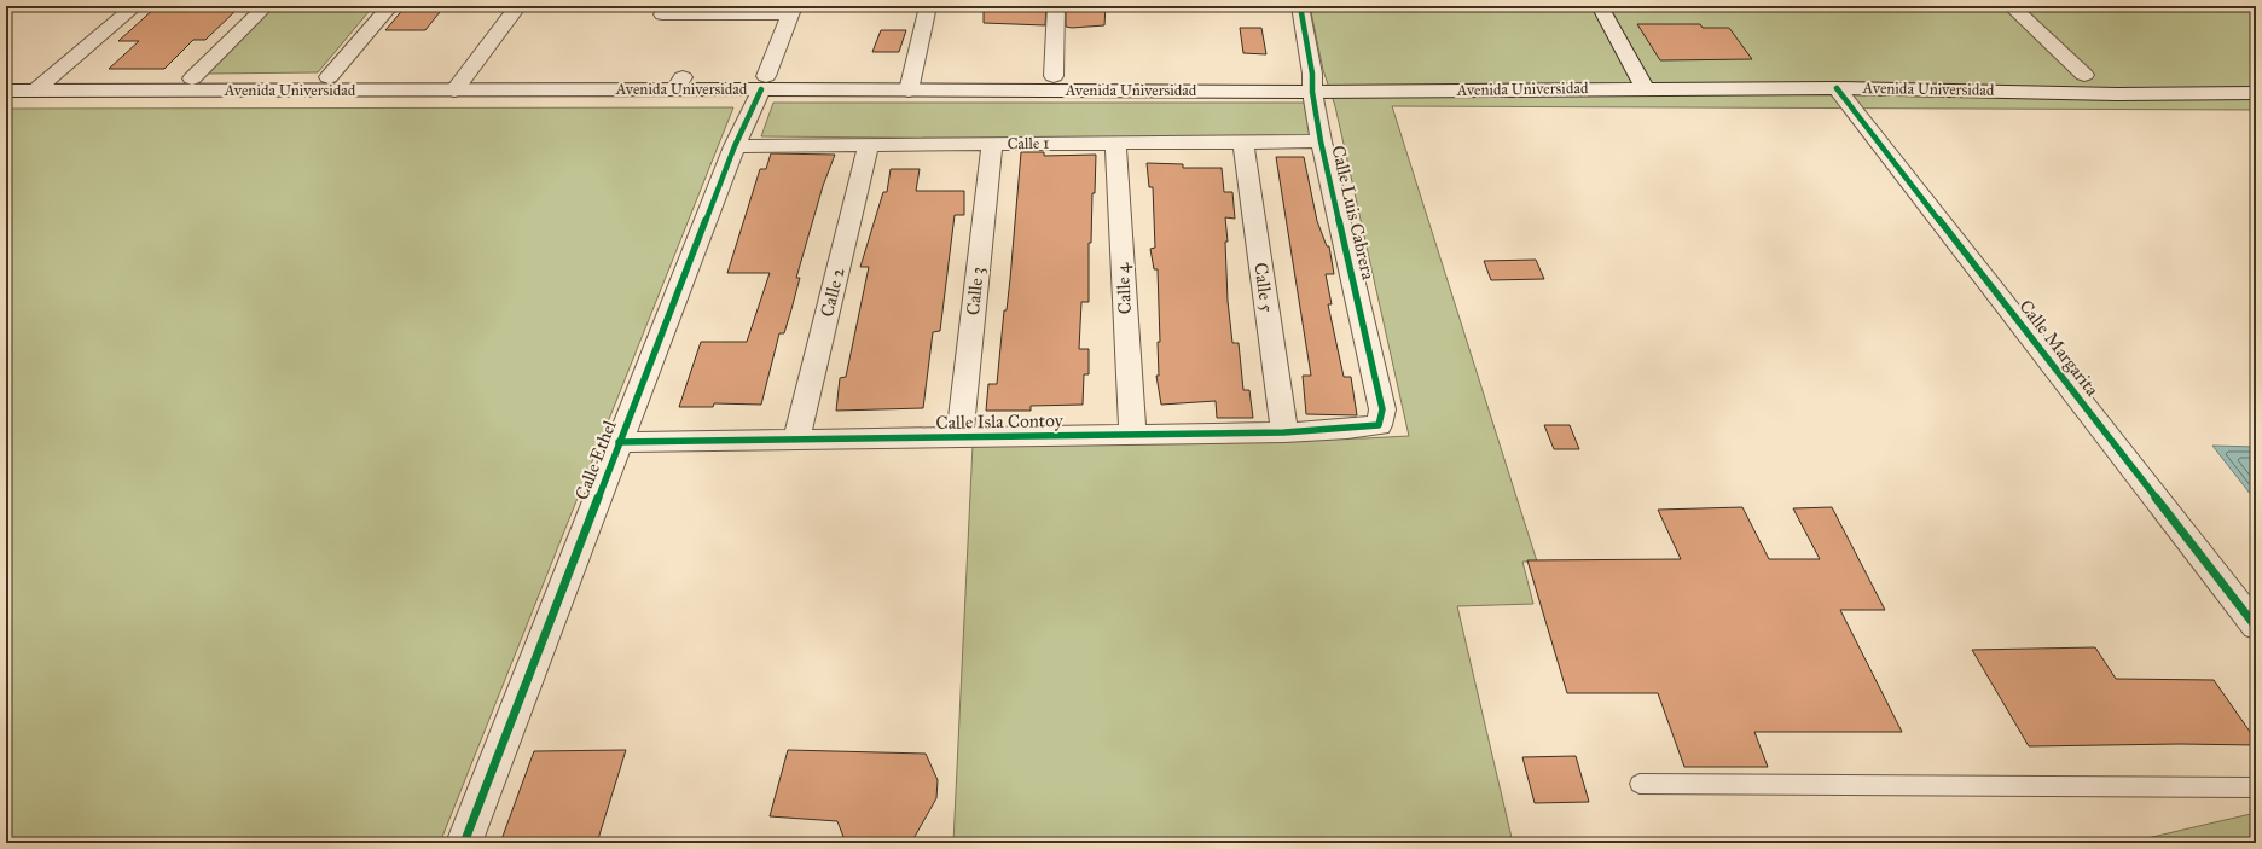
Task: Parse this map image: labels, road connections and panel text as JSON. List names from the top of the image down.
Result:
{
  "streets": {
    "street": [
      "Avenida Universidad",
      "Calle 1",
      "Calle Luis Cabrera",
      "Calle 5",
      "Calle 4",
      "Calle 3",
      "Calle 2",
      "Calle Margarita",
      "Calle Isla Contoy",
      "Calle Ethel"
    ]
  },
  "crossings": [
    ["Avenida Universidad", "Calle Luis Cabrera"],
    ["Avenida Universidad", "Calle Margarita"],
    ["Avenida Universidad", "Calle Ethel"],
    ["Calle 1", "Calle Luis Cabrera"],
    ["Calle 1", "Calle 5"],
    ["Calle 1", "Calle 4"],
    ["Calle 1", "Calle 3"],
    ["Calle 1", "Calle 2"],
    ["Calle 1", "Calle Ethel"],
    ["Calle Luis Cabrera", "Calle Isla Contoy"],
    ["Calle 5", "Calle Isla Contoy"],
    ["Calle 4", "Calle Isla Contoy"],
    ["Calle 3", "Calle Isla Contoy"],
    ["Calle 2", "Calle Isla Contoy"],
    ["Calle Isla Contoy", "Calle Ethel"]
  ]
}
